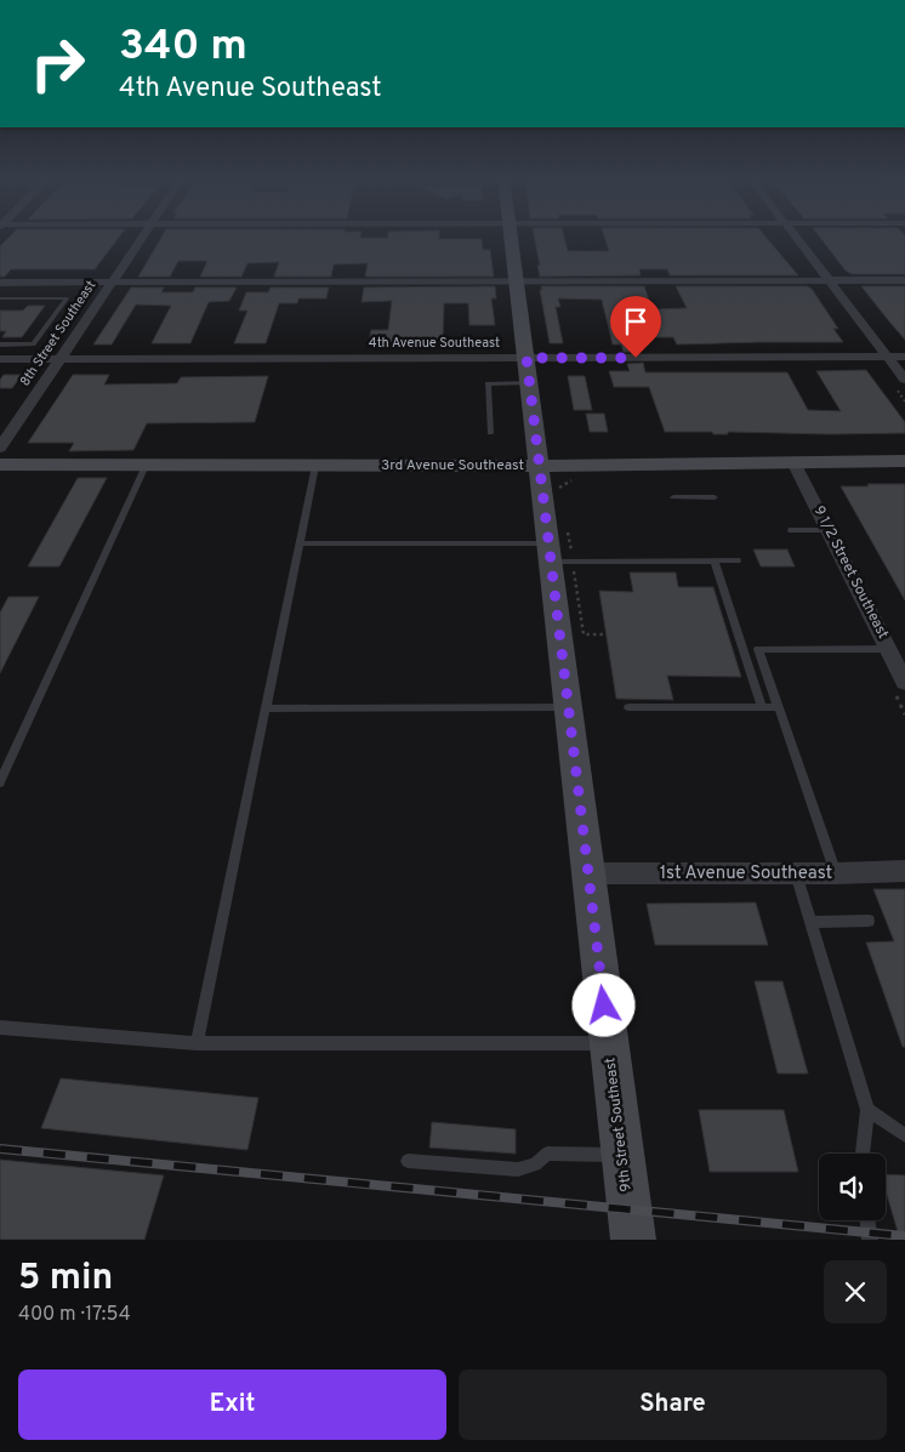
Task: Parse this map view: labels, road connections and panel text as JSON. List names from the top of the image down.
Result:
{
  "streets": {
    "street": [
      "8th Street Southeast",
      "4th Avenue Southeast",
      "3rd Avenue Southeast",
      "9 1/2 Street Southeast",
      "1st Avenue Southeast",
      "9th Street Southeast"
    ]
  },
  "crossings": [
    ["8th Street Southeast", "4th Avenue Southeast"],
    ["4th Avenue Southeast", "9th Street Southeast"],
    ["3rd Avenue Southeast", "9 1/2 Street Southeast"],
    ["3rd Avenue Southeast", "9th Street Southeast"],
    ["1st Avenue Southeast", "9th Street Southeast"]
  ],
  "page": {
    "turn": ["340 m", "4th Avenue Southeast"],
    "heading": ["5 min", "400 m · 17:54"],
    "buttons": ["Exit", "Share"]
  }
}
